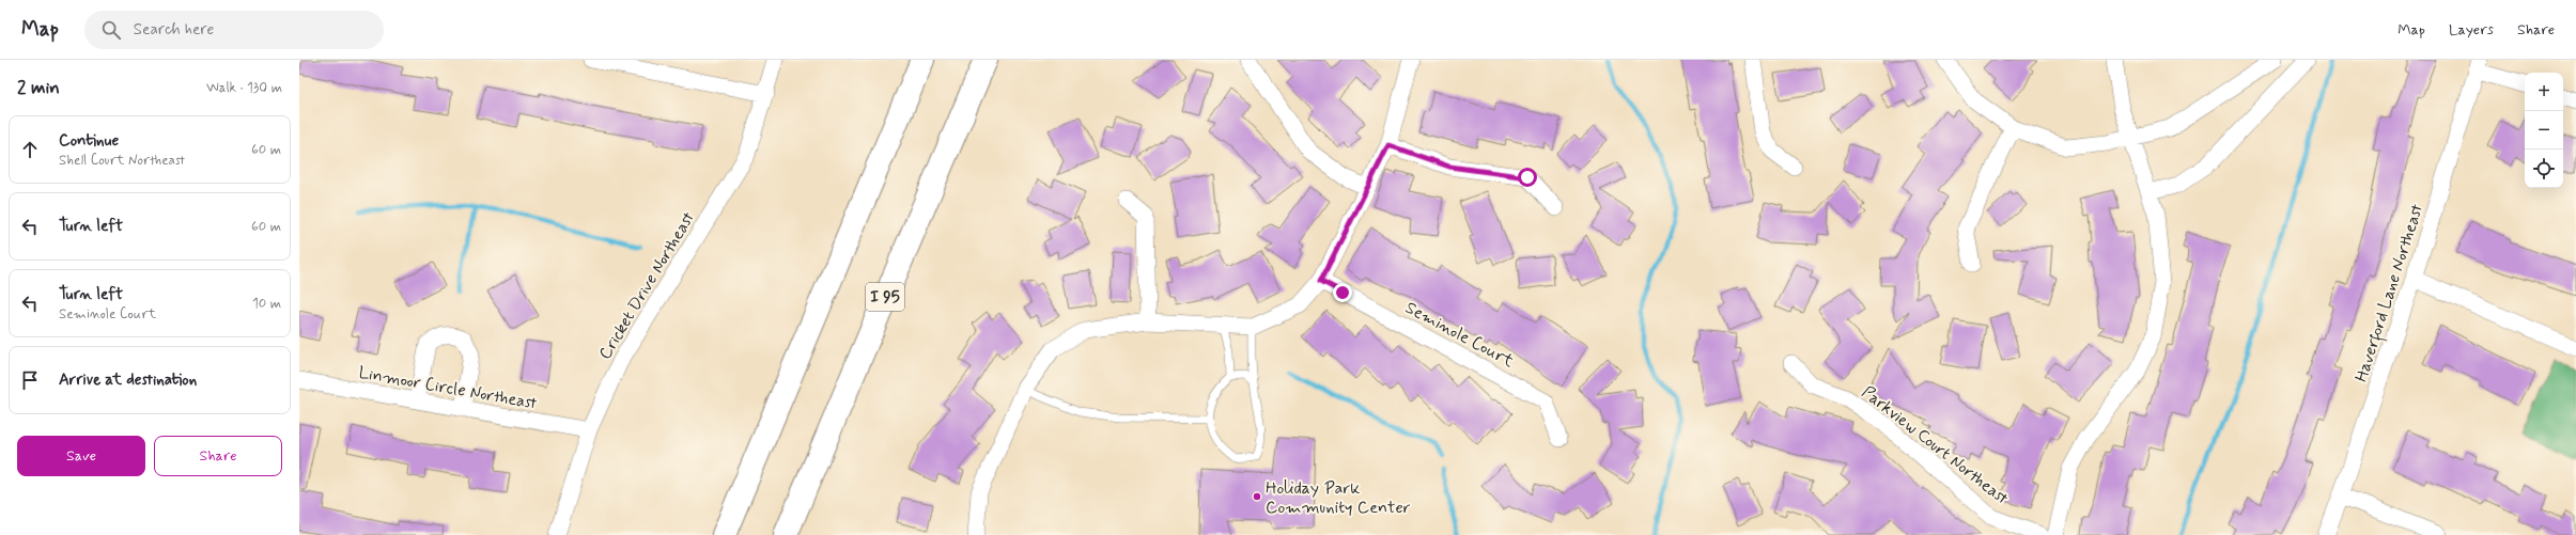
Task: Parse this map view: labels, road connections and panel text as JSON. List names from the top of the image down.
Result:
{
  "streets": {
    "highway": ["I 95"],
    "street": [
      "Cricket Drive Northeast",
      "Haverford Lane Northeast",
      "Seminole Court",
      "Linmoor Circle Northeast",
      "Parkview Court Northeast"
    ]
  },
  "crossings": [
    ["Cricket Drive Northeast", "Linmoor Circle Northeast"]
  ],
  "places": ["Holiday Park Community Center"],
  "page": {
    "header": "Map",
    "search": "Search here",
    "nav": ["Map", "Layers", "Share"],
    "heading": ["2 min", "Walk · 130 m"],
    "map_buttons": ["+", "−"],
    "list": [
      ["Continue", "Shell Court Northeast", "60 m"],
      ["Turn left", "60 m"],
      ["Turn left", "Seminole Court", "10 m"],
      "Arrive at destination"
    ],
    "buttons": ["Save", "Share"]
  }
}
